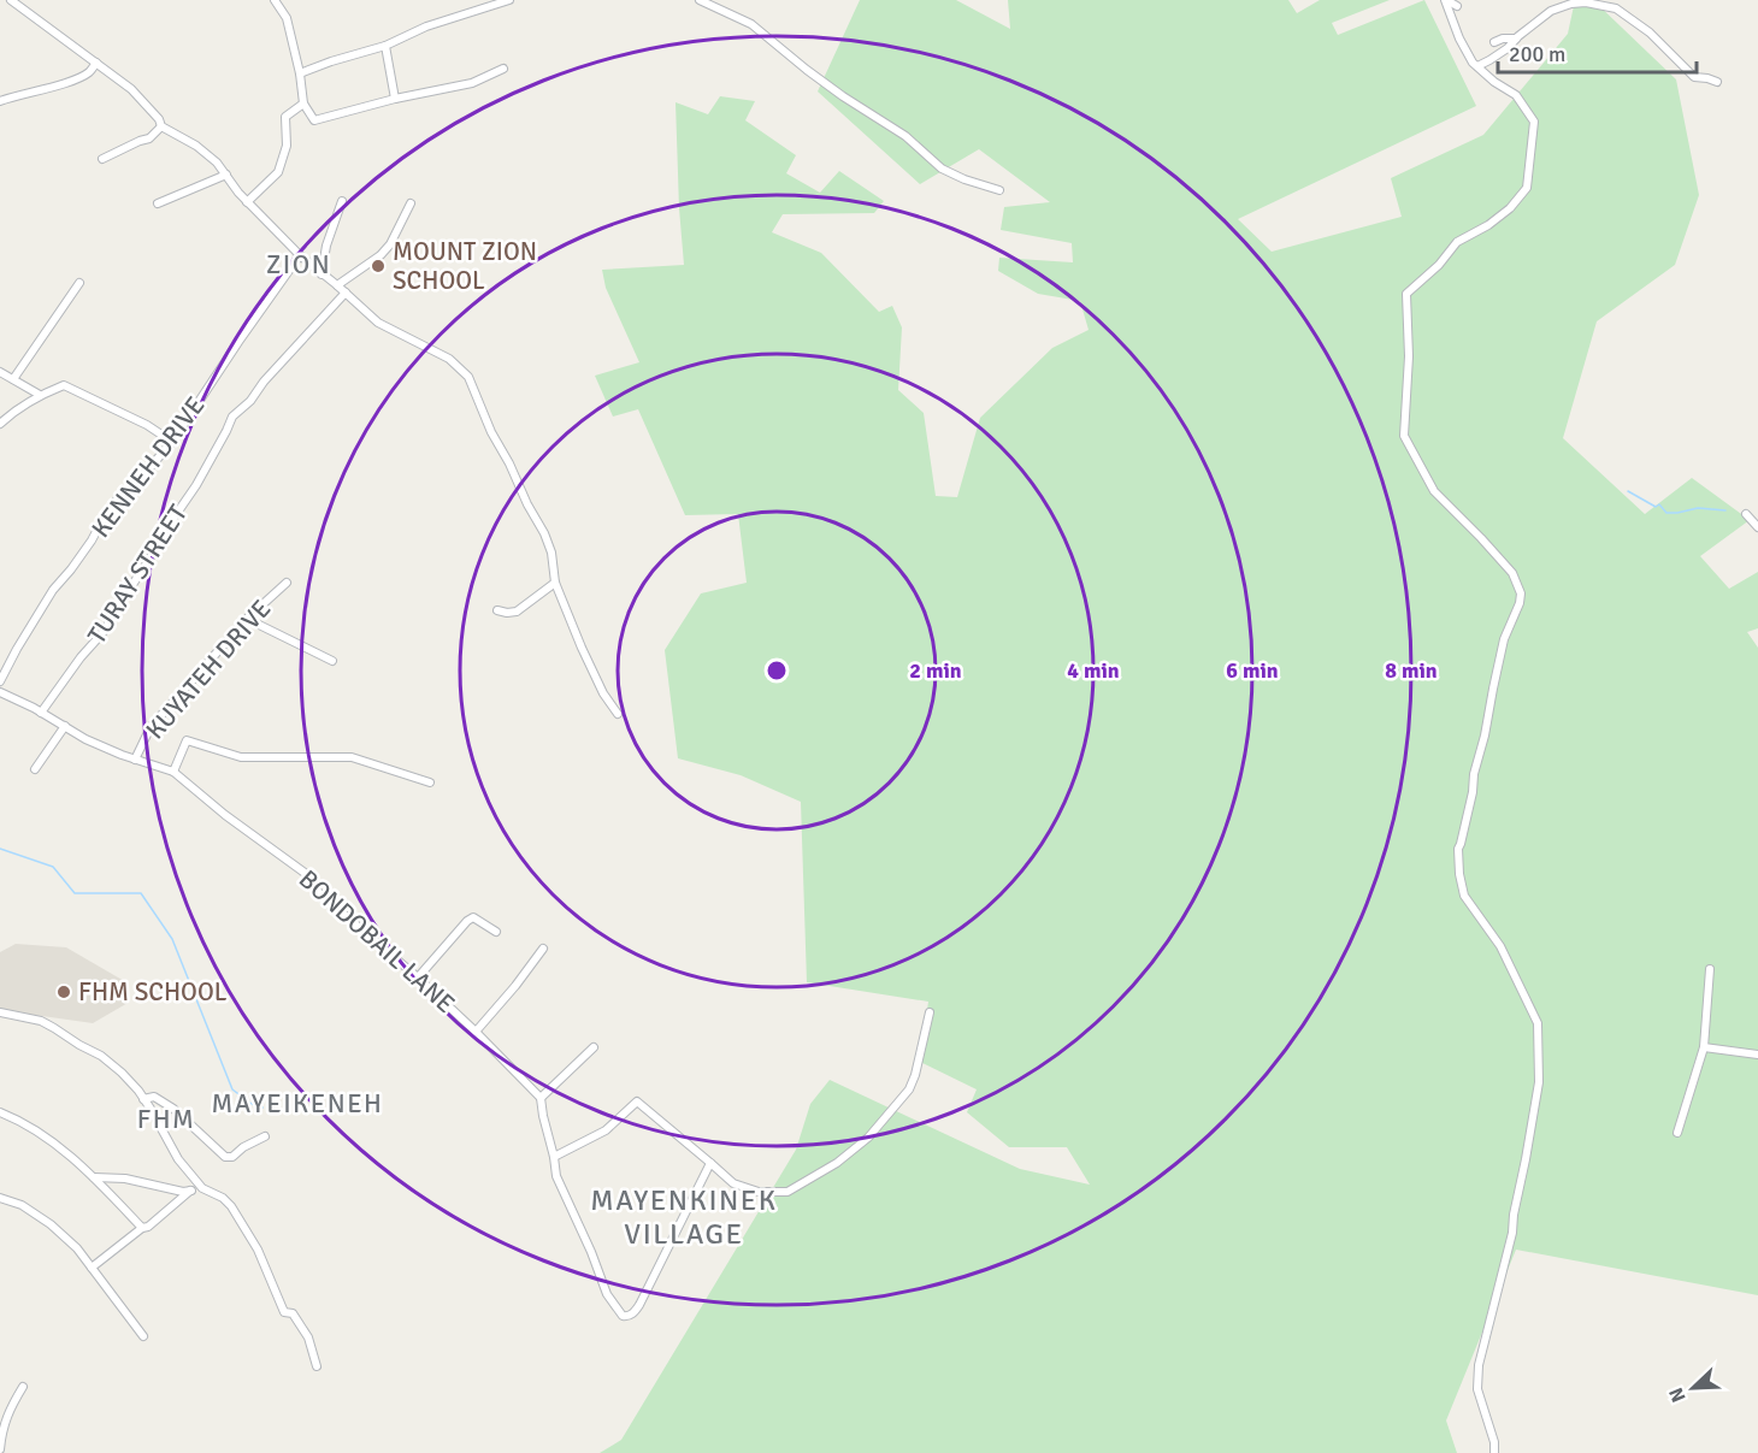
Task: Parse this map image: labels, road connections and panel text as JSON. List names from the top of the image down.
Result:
{
  "streets": {
    "street": [
      "KENNEH DRIVE",
      "TURAY STREET",
      "KUYATEH DRIVE",
      "BONDOBAIL LANE"
    ]
  },
  "crossings": [
    ["TURAY STREET", "BONDOBAIL LANE"],
    ["KUYATEH DRIVE", "BONDOBAIL LANE"]
  ],
  "districts": [
    "ZION",
    "MAYEIKENEH",
    "FHM",
    "MAYENKINEK VILLAGE"
  ],
  "places": ["MOUNT ZION SCHOOL", "FHM SCHOOL"],
  "scale_bar": "200 m",
  "north": "bottom left",
  "rings": [
    "2 min",
    "4 min",
    "6 min",
    "8 min"
  ]
}
